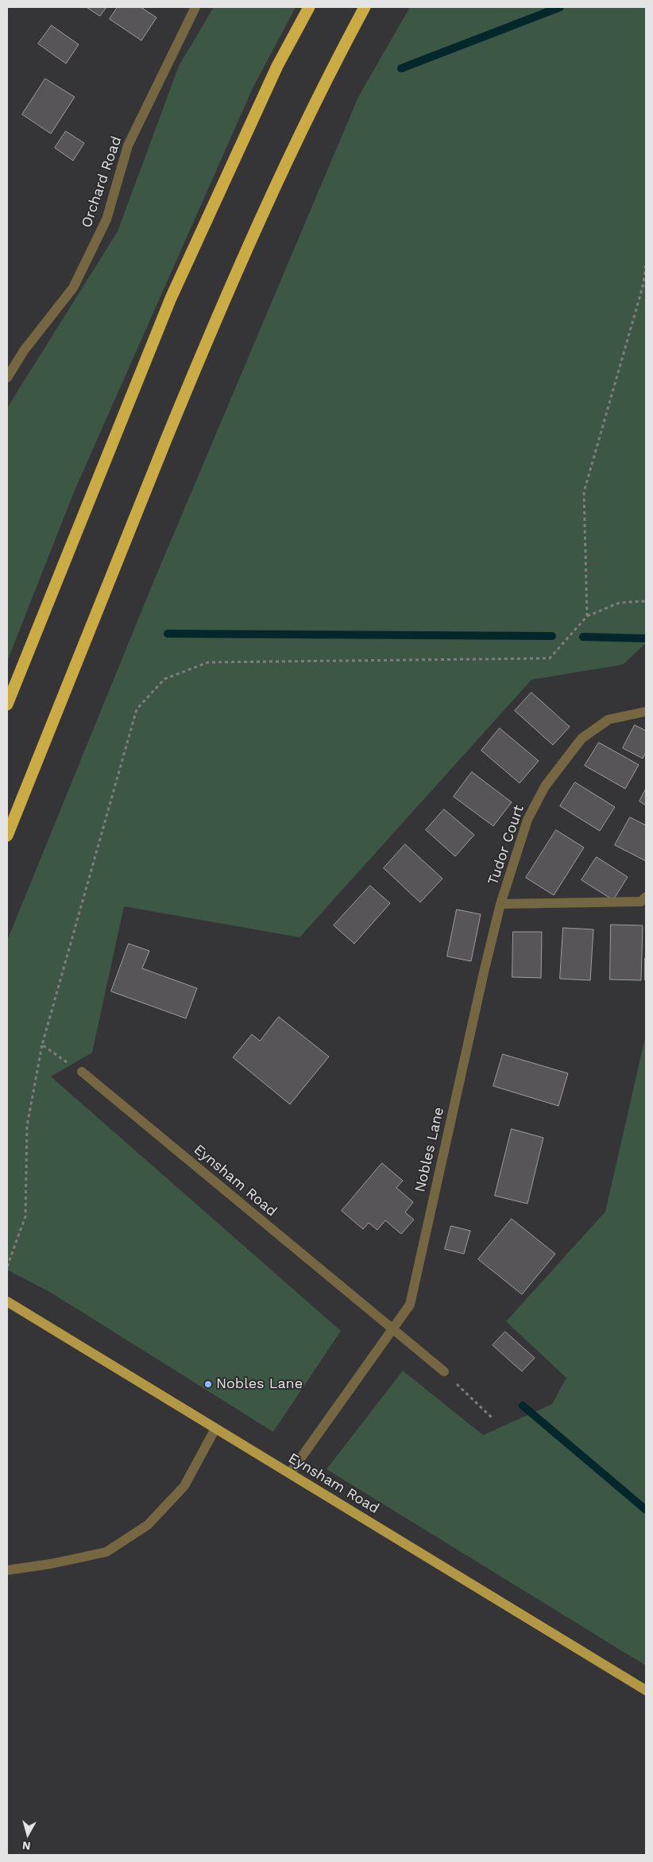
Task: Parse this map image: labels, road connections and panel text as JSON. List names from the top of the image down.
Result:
{
  "streets": {
    "main road": ["Eynsham Road"],
    "street": ["Orchard Road", "Tudor Court", "Nobles Lane"]
  },
  "crossings": [
    ["Tudor Court", "Nobles Lane"],
    ["Nobles Lane", "Eynsham Road"]
  ],
  "places": ["Nobles Lane"],
  "north": "bottom"
}
